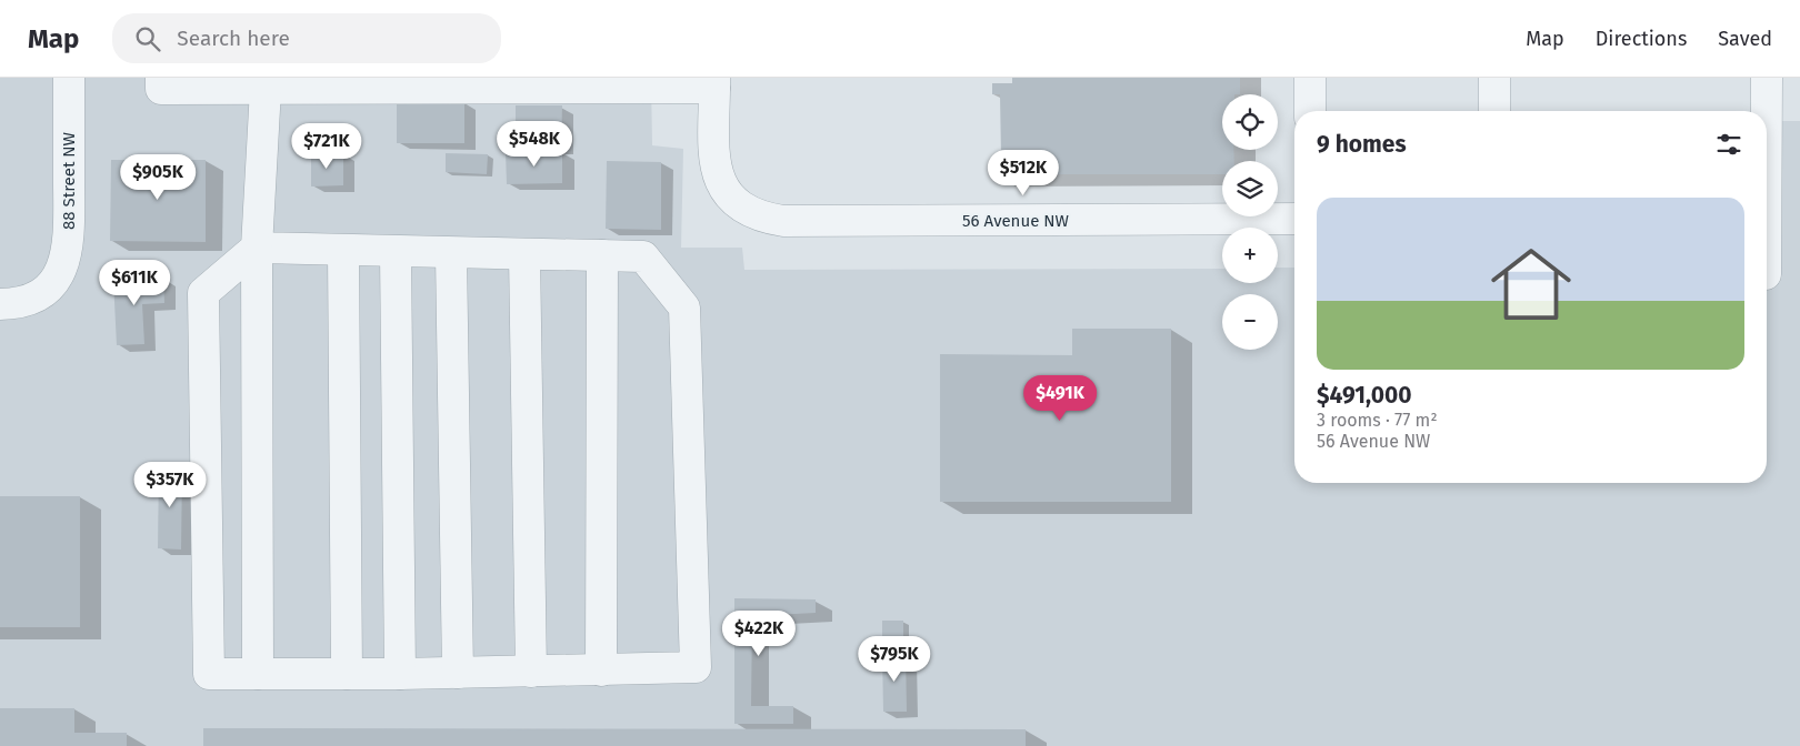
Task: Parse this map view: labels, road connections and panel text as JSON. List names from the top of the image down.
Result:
{
  "streets": {
    "street": ["88 Street NW", "56 Avenue NW"]
  },
  "page": {
    "header": "Map",
    "search": "Search here",
    "nav": ["Map", "Directions", "Saved"],
    "map_buttons": ["+", "−"],
    "heading": "9 homes",
    "price": [
      "$548K",
      "$721K",
      "$512K",
      "$905K",
      "$611K",
      "$491K",
      "$357K",
      "$422K",
      "$795K"
    ],
    "list": [
      {
        "name": "$491,000",
        "note": "3 rooms · 77 m² · 56 Avenue NW"
      }
    ]
  }
}
